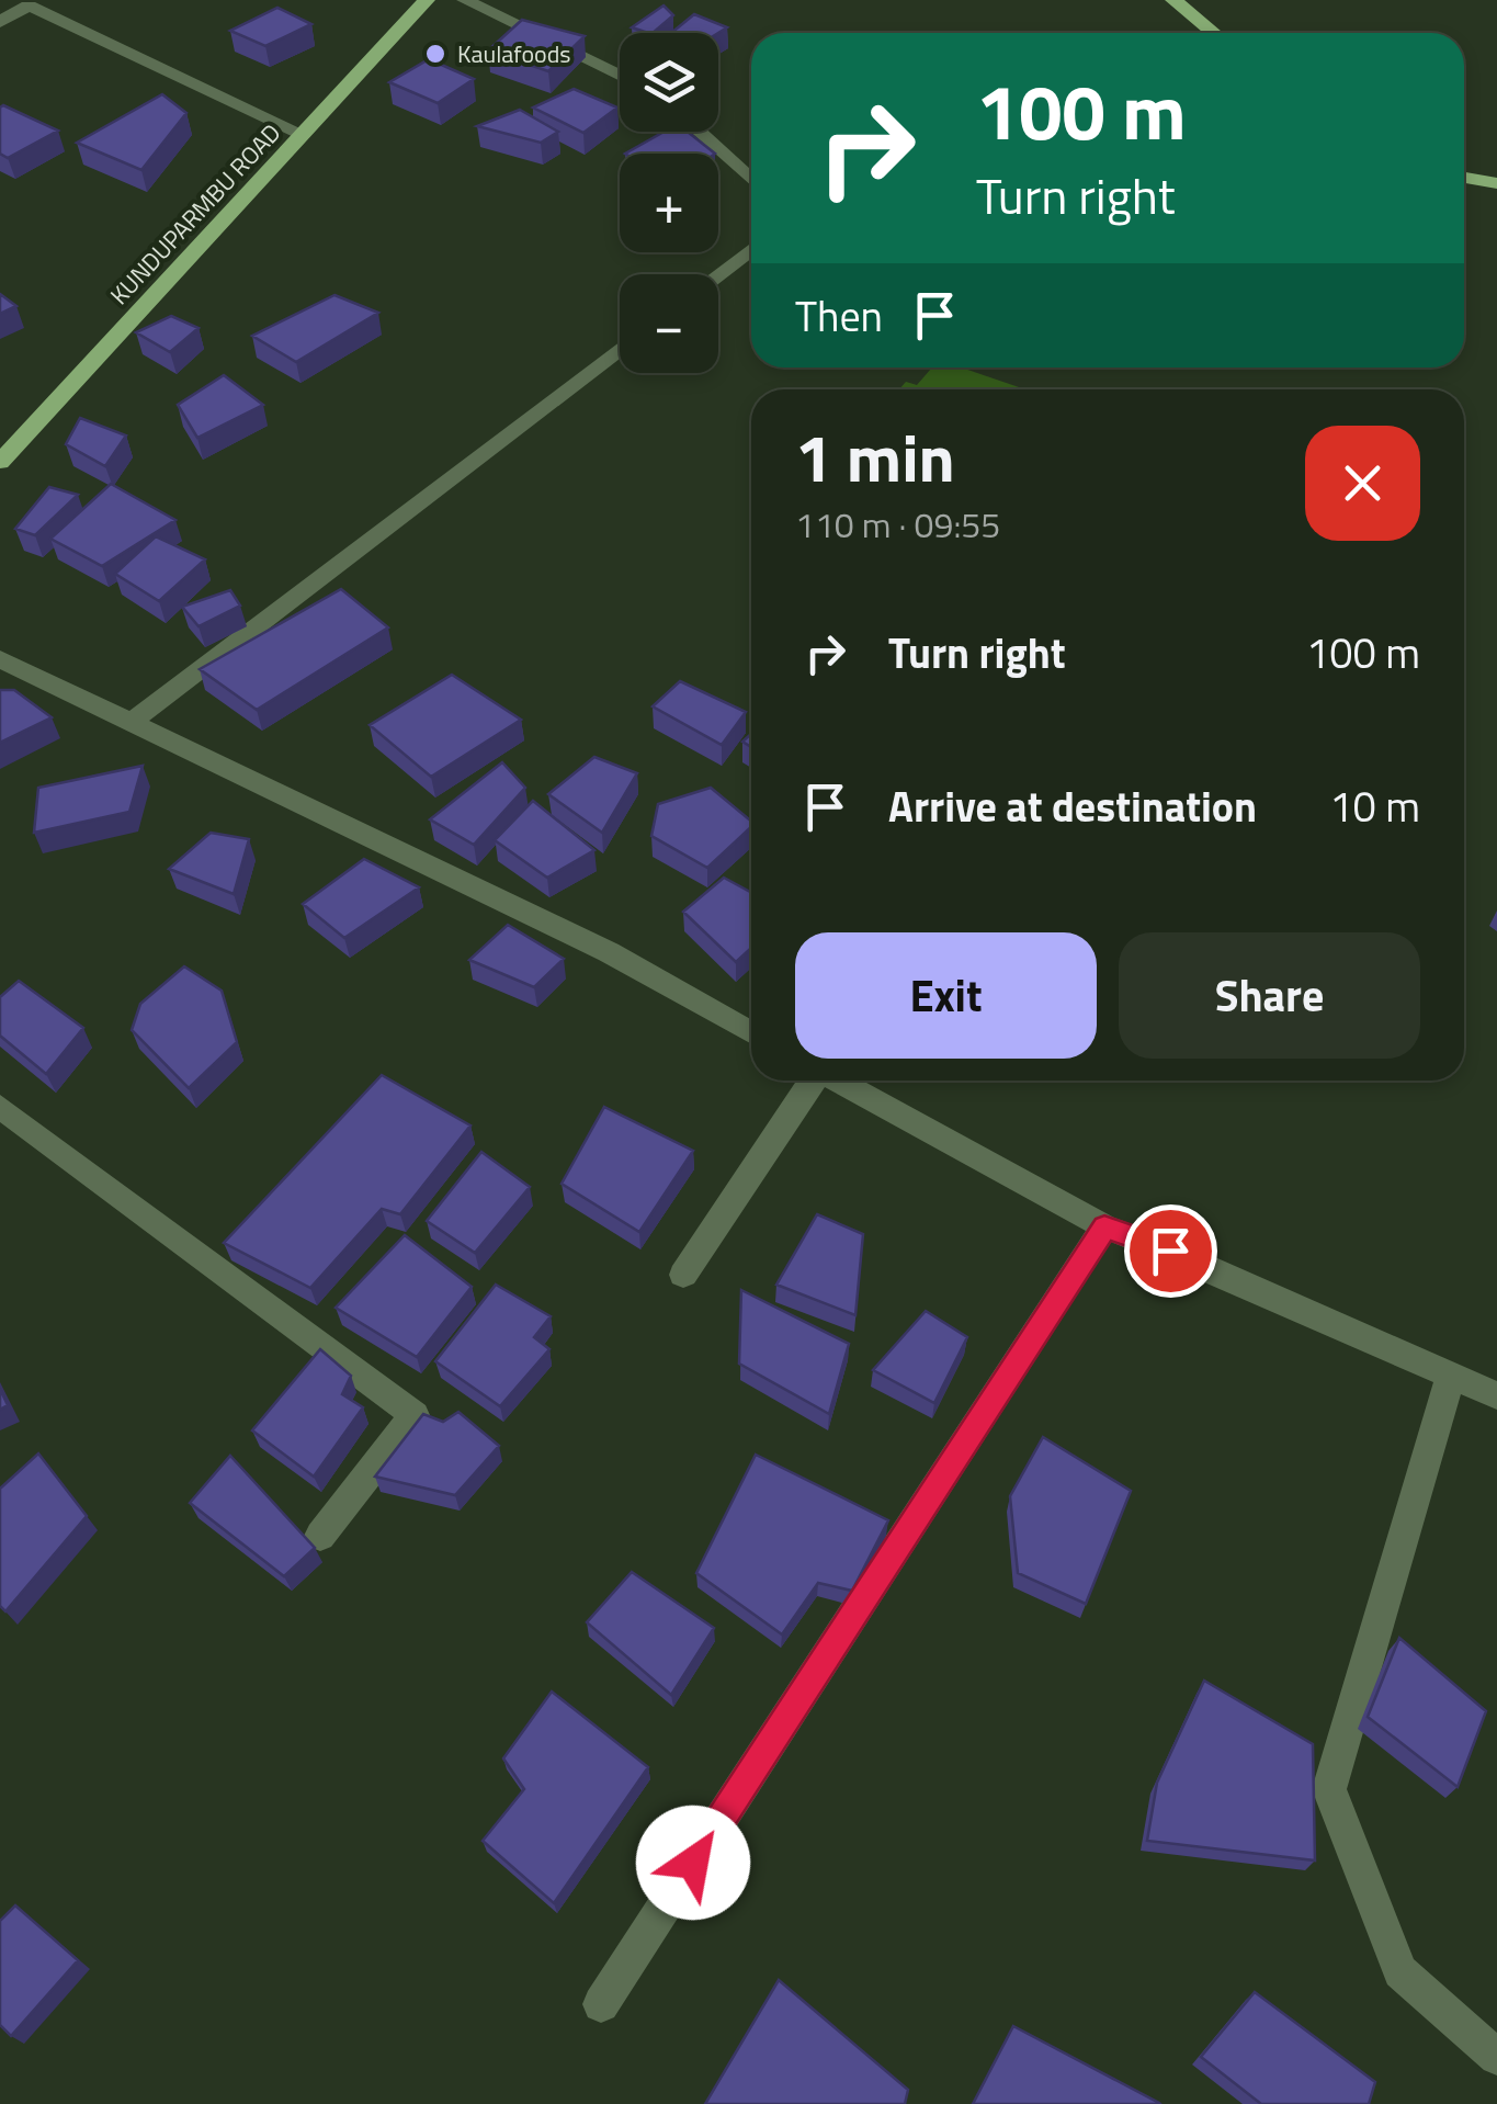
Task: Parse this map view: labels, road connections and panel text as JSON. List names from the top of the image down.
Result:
{
  "streets": {
    "main road": ["KUNDUPARMBU ROAD"]
  },
  "places": ["Kaulafoods"],
  "page": {
    "map_buttons": ["+", "−"],
    "turn": ["100 m", "Turn right"],
    "then": "Then",
    "heading": ["1 min", "110 m · 09:55"],
    "list": [
      {
        "name": "Turn right",
        "value": "100 m"
      },
      {
        "name": "Arrive at destination",
        "value": "10 m"
      }
    ],
    "buttons": ["Exit", "Share"]
  }
}
